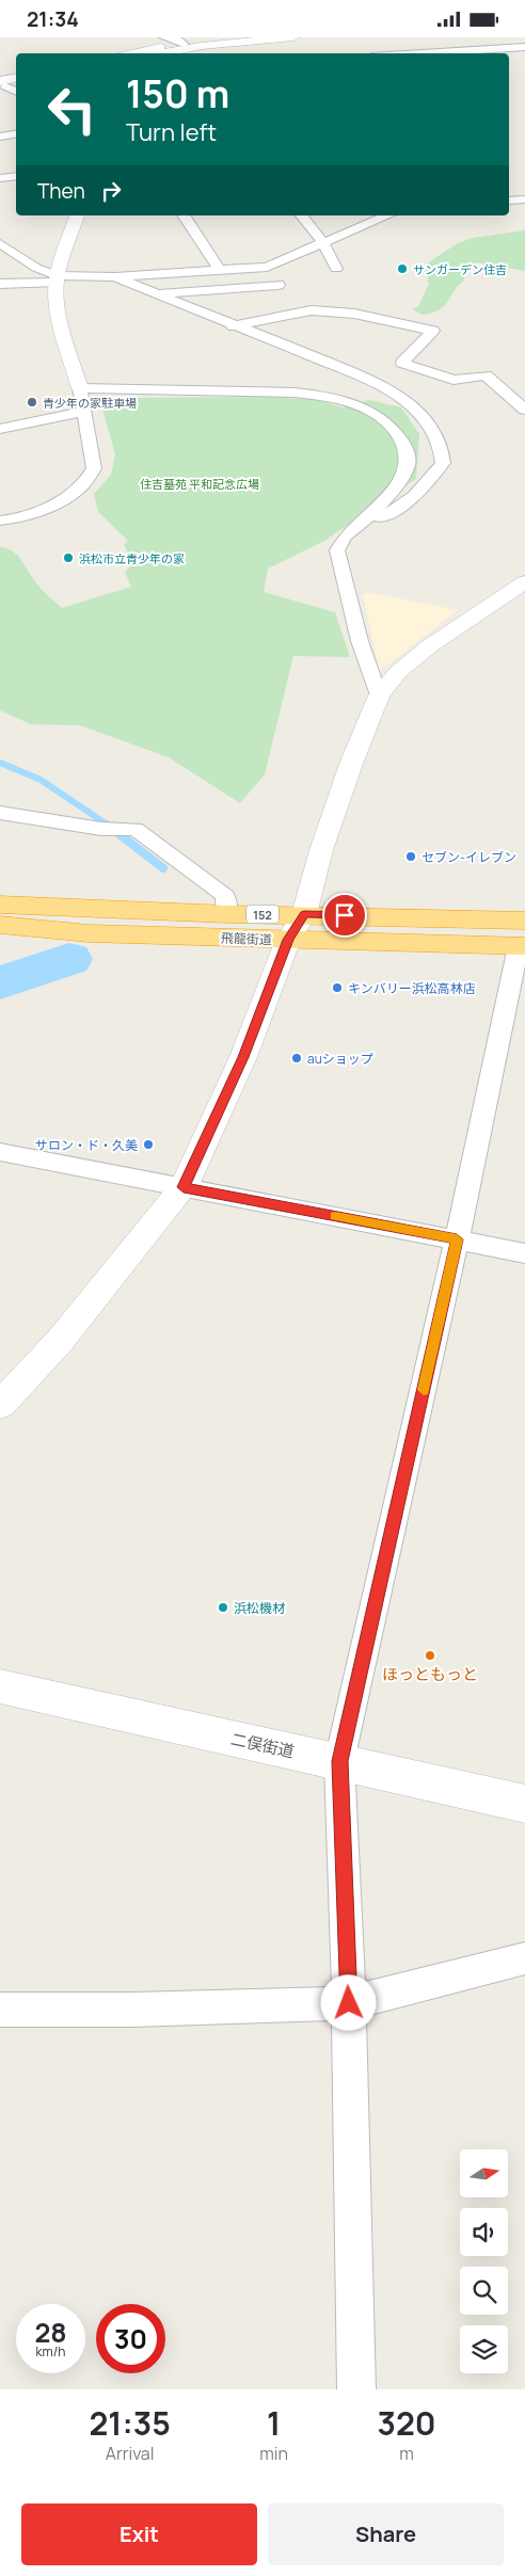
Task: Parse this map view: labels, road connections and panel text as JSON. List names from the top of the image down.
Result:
{
  "streets": {
    "highway": ["152", "飛龍街道"],
    "street": ["二俣街道"]
  },
  "parks": ["住吉墓苑 平和記念広場"],
  "places": [
    "サンガーデン住吉",
    "青少年の家駐車場",
    "浜松市立青少年の家",
    "セブン-イレブン",
    "キンバリー浜松高林店",
    "auショップ",
    "サロン・ド・久美",
    "浜松機材",
    "ほっともっと"
  ],
  "north": "right",
  "page": {
    "status": "21:34",
    "turn": ["150 m", "Turn left"],
    "then": "Then",
    "speed": "28 km/h",
    "limit": "30",
    "eta": [
      "21:35",
      "Arrival",
      "1",
      "min",
      "320",
      "m"
    ],
    "buttons": ["Exit", "Share"]
  }
}
